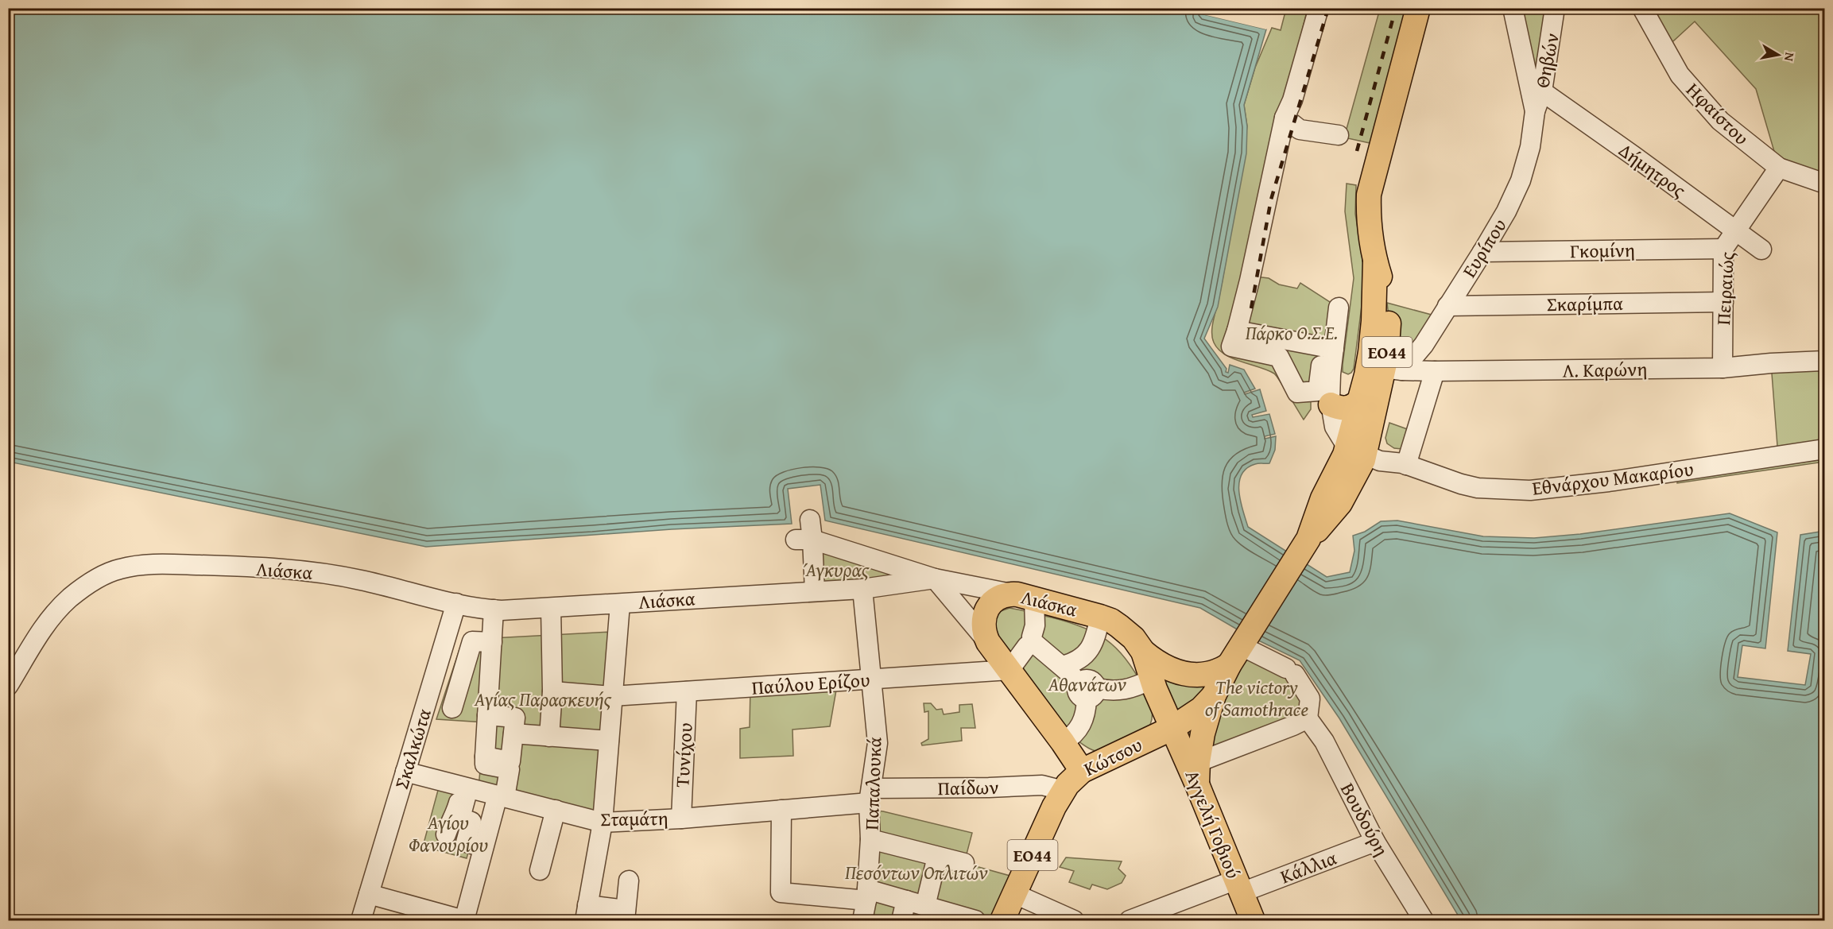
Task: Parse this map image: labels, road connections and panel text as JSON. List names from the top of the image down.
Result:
{
  "streets": {
    "main road": [
      "ΕΟ44",
      "Λιάσκα",
      "Κώτσου",
      "Αγγελή Γοβιού"
    ],
    "street": [
      "Θηβών",
      "Ηφαίστου",
      "Δήμητρος",
      "Ευρίπου",
      "Γκομίνη",
      "Πειραιώς",
      "Σκαρίμπα",
      "Λ. Καρώνη",
      "Εθνάρχου Μακαρίου",
      "Παύλου Ερίζου",
      "Σκαλκώτα",
      "Τυνίχου",
      "Παπαλουκά",
      "Παίδων",
      "Σταμάτη",
      "Βουδούρη",
      "Κάλλια"
    ]
  },
  "crossings": [
    ["Θηβών", "Δήμητρος"],
    ["Θηβών", "Ευρίπου"],
    ["Ηφαίστου", "Πειραιώς"],
    ["Δήμητρος", "Πειραιώς"],
    ["Ευρίπου", "Γκομίνη"],
    ["Ευρίπου", "Σκαρίμπα"],
    ["Ευρίπου", "ΕΟ44"],
    ["Ευρίπου", "Λ. Καρώνη"],
    ["Γκομίνη", "Πειραιώς"],
    ["Πειραιώς", "Σκαρίμπα"],
    ["Πειραιώς", "Λ. Καρώνη"],
    ["ΕΟ44", "Λ. Καρώνη"],
    ["ΕΟ44", "Εθνάρχου Μακαρίου"],
    ["ΕΟ44", "Κώτσου"],
    ["ΕΟ44", "Αγγελή Γοβιού"],
    ["Λιάσκα", "Σκαλκώτα"],
    ["Λιάσκα", "Κώτσου"],
    ["Λιάσκα", "Παπαλουκά"],
    ["Λιάσκα", "Αγγελή Γοβιού"],
    ["Παύλου Ερίζου", "Τυνίχου"],
    ["Παύλου Ερίζου", "Παπαλουκά"],
    ["Σκαλκώτα", "Σταμάτη"],
    ["Τυνίχου", "Σταμάτη"],
    ["Κώτσου", "Παίδων"],
    ["Κώτσου", "Αγγελή Γοβιού"],
    ["Παπαλουκά", "Παίδων"],
    ["Παπαλουκά", "Σταμάτη"],
    ["Παίδων", "Σταμάτη"],
    ["Βουδούρη", "Κάλλια"],
    ["Αγγελή Γοβιού", "Κάλλια"]
  ],
  "parks": [
    "Πάρκο Ο.Σ.Ε.",
    "Άγκυρας",
    "Αθανάτων",
    "The victory of Samothrace",
    "Αγίας Παρασκευής",
    "Αγίου Φανουρίου",
    "Πεσόντων Οπλιτών"
  ],
  "north": "right"
}
